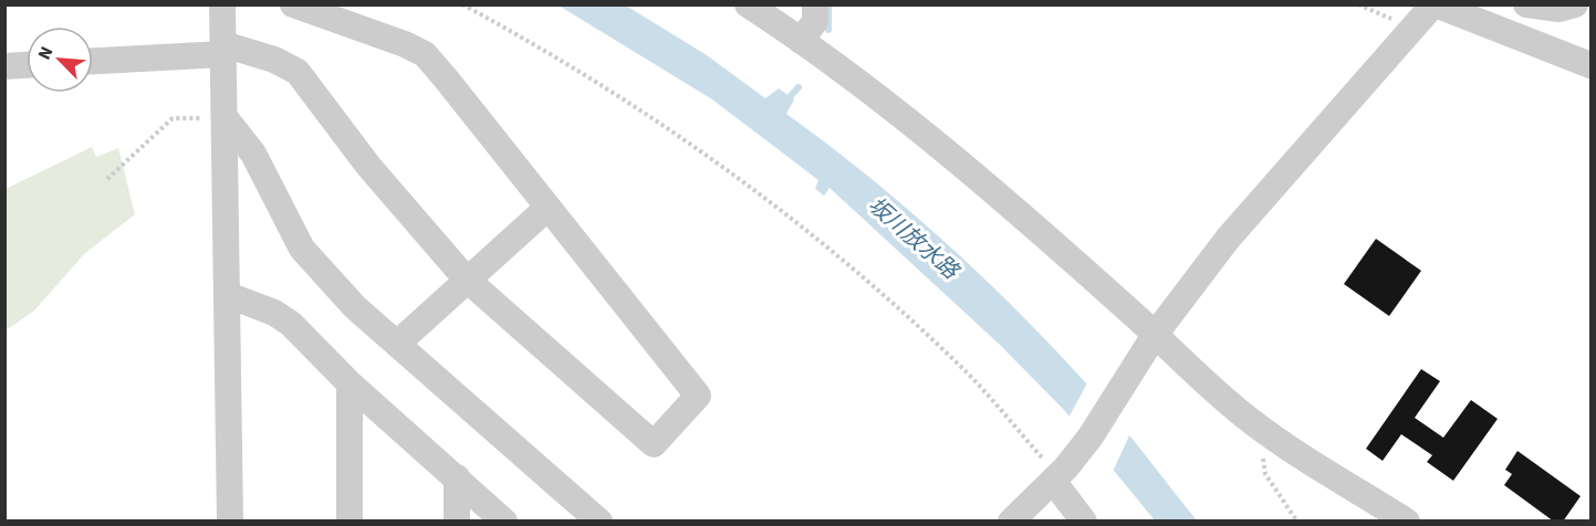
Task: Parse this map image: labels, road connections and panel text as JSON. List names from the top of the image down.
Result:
{
  "water": ["坂川放水路"],
  "north": "top left"
}
